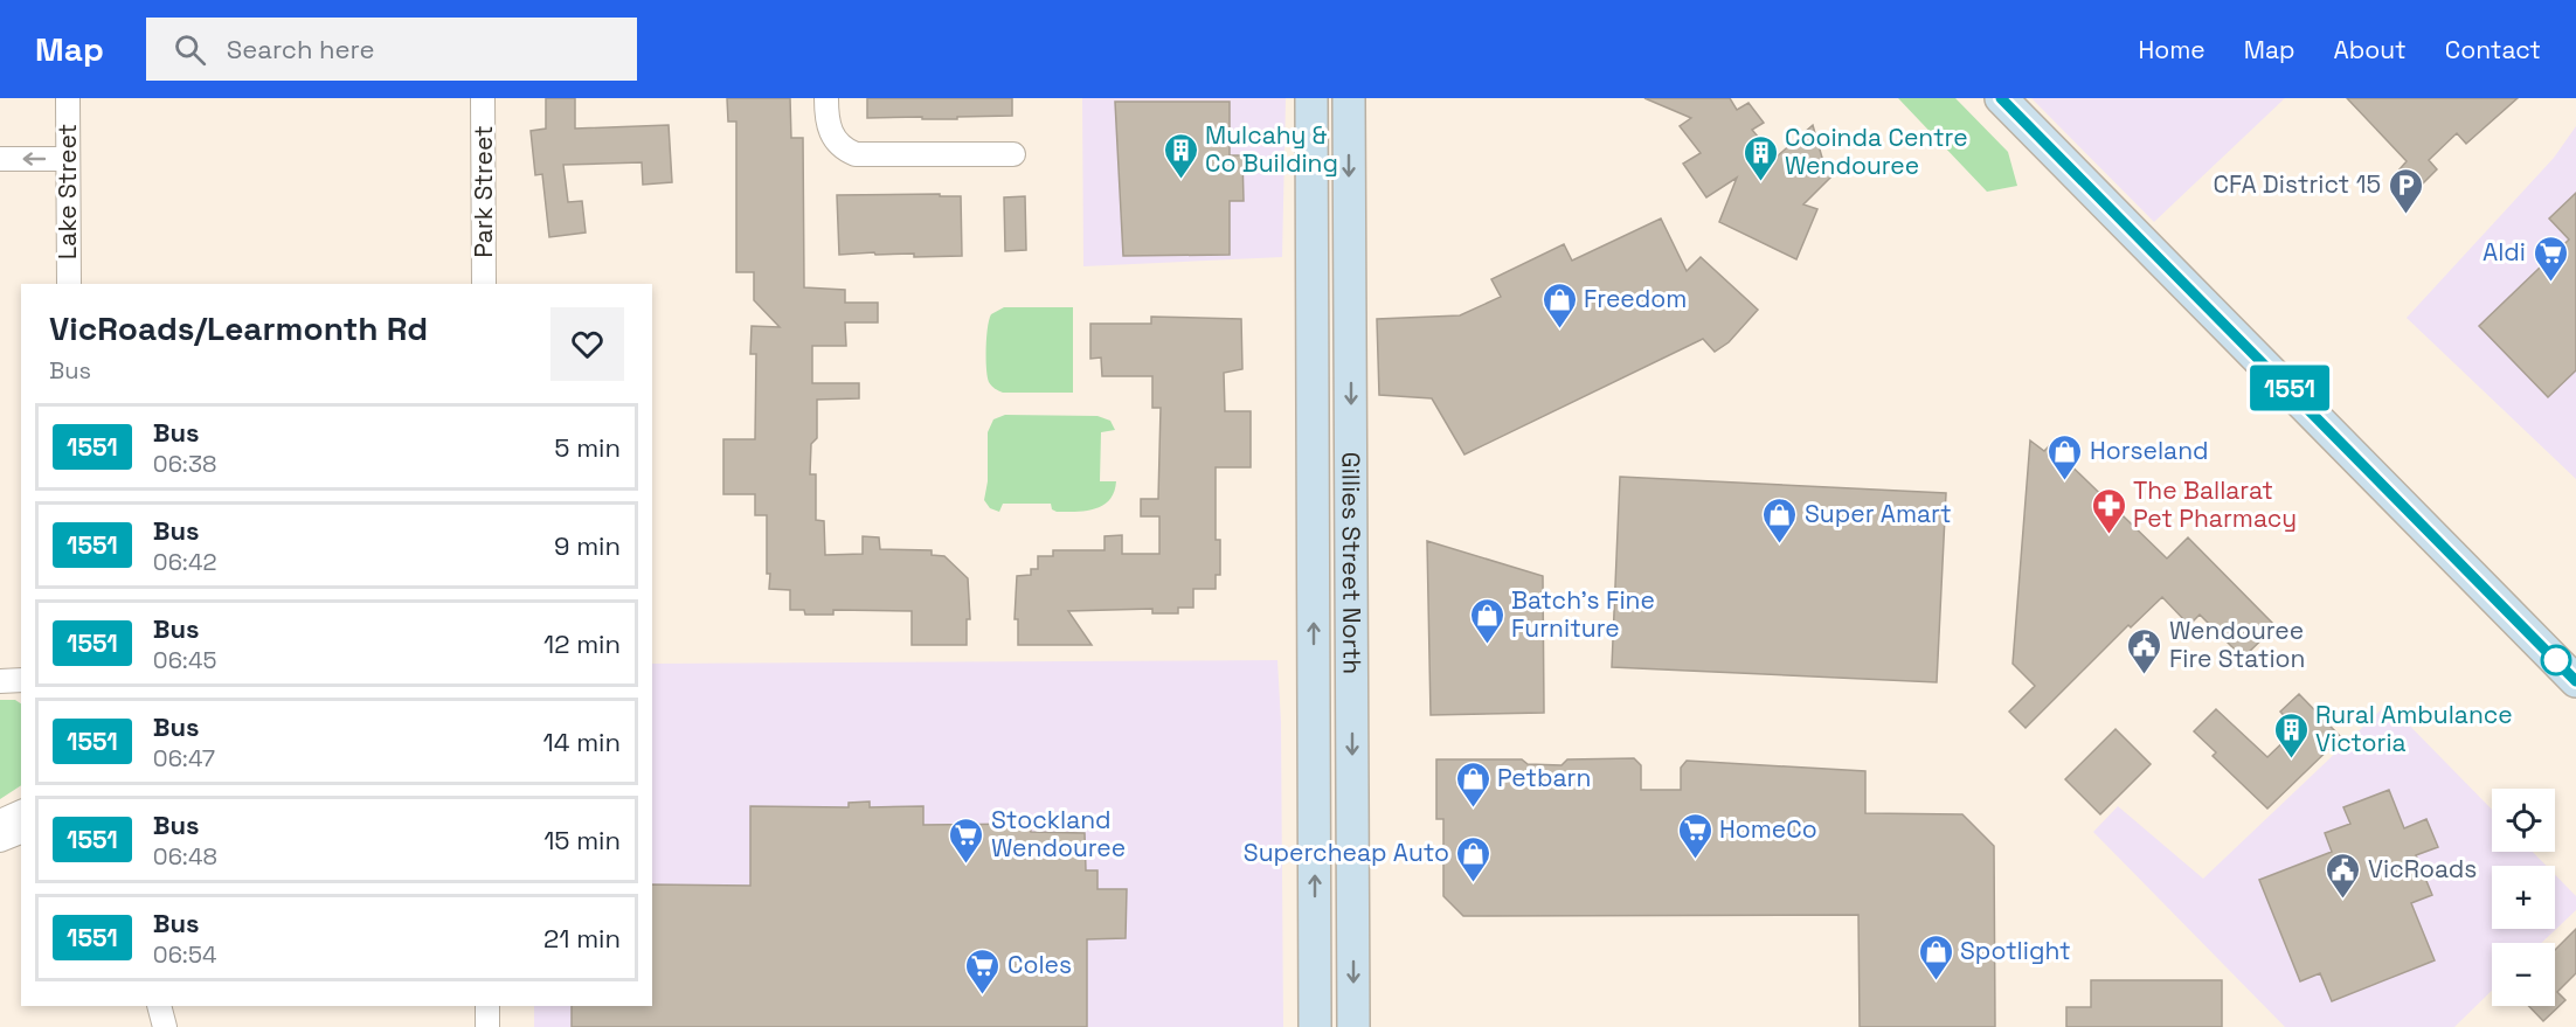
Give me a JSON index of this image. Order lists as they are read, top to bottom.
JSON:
{
  "streets": {
    "main road": ["Gillies Street North"],
    "street": ["Lake Street", "Park Street"]
  },
  "places": {
    "building": ["Mulcahy & Co Building", "Cooinda Centre Wendouree", "Rural Ambulance Victoria"],
    "parking": ["CFA District 15"],
    "supermarket": [
      "Aldi",
      "HomeCo",
      "Stockland Wendouree",
      "Coles"
    ],
    "shop": [
      "Freedom",
      "Horseland",
      "Super Amart",
      "Batch's Fine Furniture",
      "Petbarn",
      "Supercheap Auto",
      "Spotlight"
    ],
    "pharmacy": ["The Ballarat Pet Pharmacy"],
    "public building": ["Wendouree Fire Station", "VicRoads"]
  },
  "lines": ["bus line 1551"],
  "page": {
    "header": "Map",
    "search": "Search here",
    "nav": [
      "Home",
      "Map",
      "About",
      "Contact"
    ],
    "on_map": "1551",
    "heading": ["VicRoads/Learmonth Rd", "Bus"],
    "list": [
      {
        "mark": "1551",
        "name": "Bus",
        "note": "06:38",
        "value": "5 min"
      },
      {
        "mark": "1551",
        "name": "Bus",
        "note": "06:42",
        "value": "9 min"
      },
      {
        "mark": "1551",
        "name": "Bus",
        "note": "06:45",
        "value": "12 min"
      },
      {
        "mark": "1551",
        "name": "Bus",
        "note": "06:47",
        "value": "14 min"
      },
      {
        "mark": "1551",
        "name": "Bus",
        "note": "06:48",
        "value": "15 min"
      },
      {
        "mark": "1551",
        "name": "Bus",
        "note": "06:54",
        "value": "21 min"
      }
    ],
    "map_buttons": ["+", "−"]
  }
}
